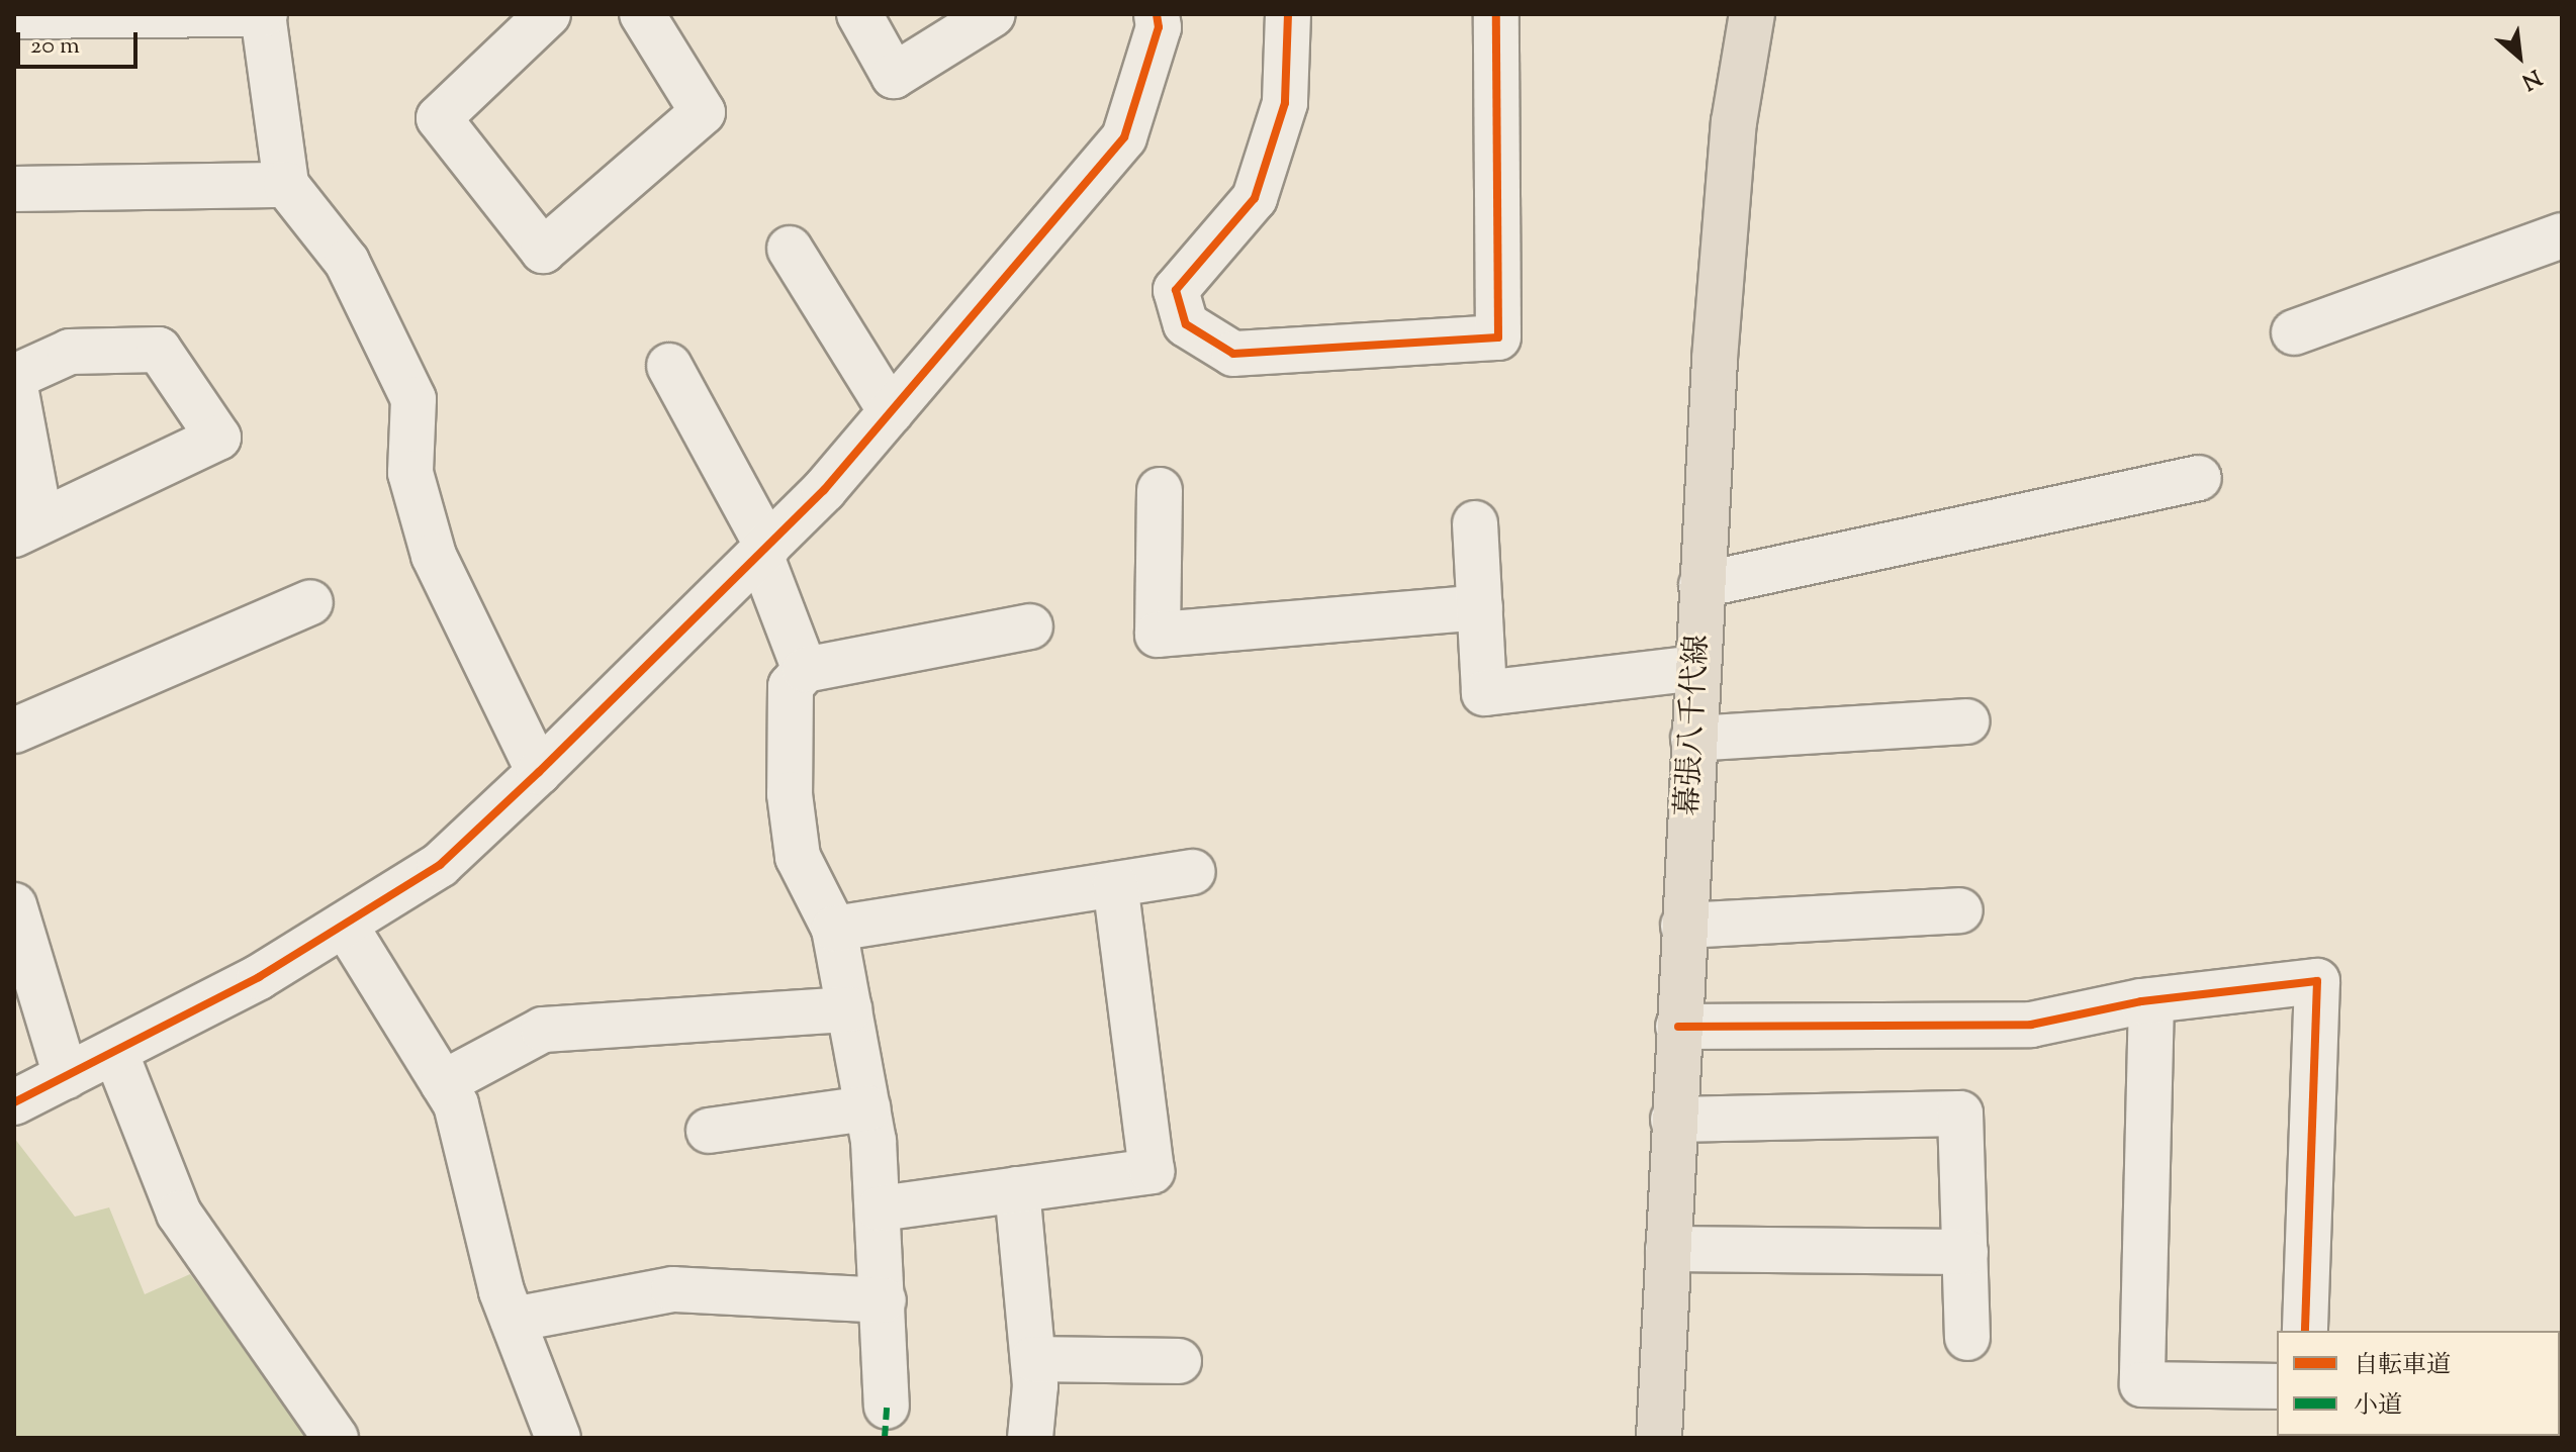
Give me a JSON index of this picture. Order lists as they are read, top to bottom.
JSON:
{
  "streets": {
    "main road": ["幕張八千代線"]
  },
  "legend": ["自転車道", "小道"],
  "scale_bar": "20 m",
  "north": "bottom right"
}
